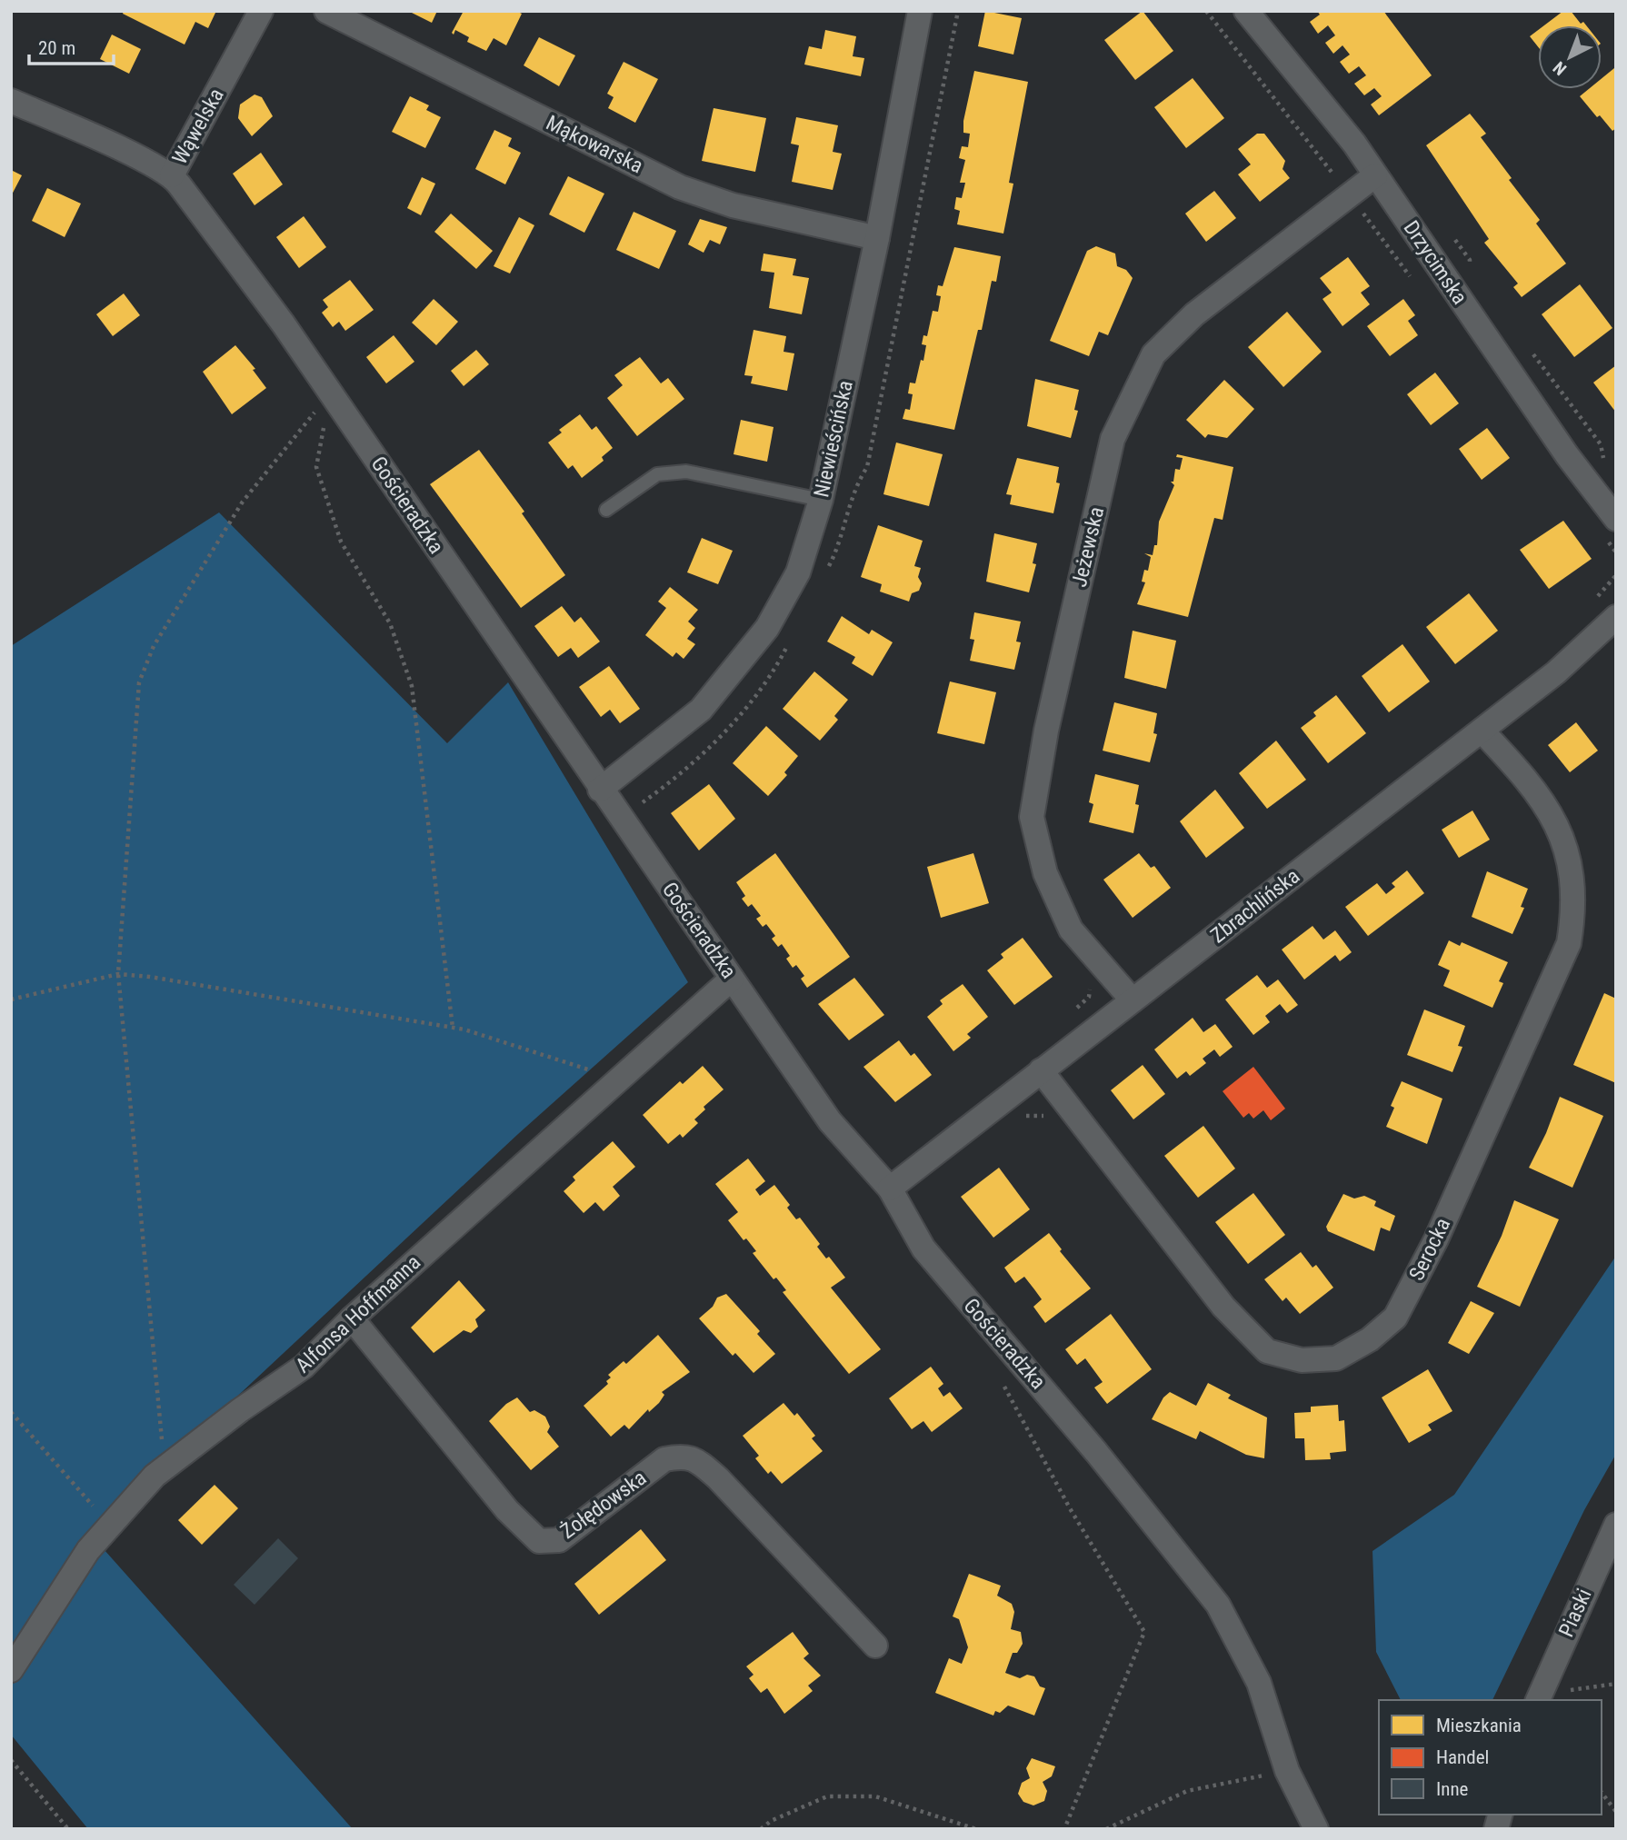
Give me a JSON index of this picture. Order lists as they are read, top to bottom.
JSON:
{
  "streets": {
    "street": [
      "Wąwelska",
      "Mąkowarska",
      "Drzycimska",
      "Niewieścińska",
      "Gościeradzka",
      "Jeżewska",
      "Zbrachlińska",
      "Serocka",
      "Alfonsa Hoffmanna",
      "Żołędowska",
      "Piaski"
    ]
  },
  "crossings": [
    ["Wąwelska", "Gościeradzka"],
    ["Mąkowarska", "Niewieścińska"],
    ["Drzycimska", "Jeżewska"],
    ["Niewieścińska", "Gościeradzka"],
    ["Gościeradzka", "Zbrachlińska"],
    ["Gościeradzka", "Alfonsa Hoffmanna"],
    ["Jeżewska", "Zbrachlińska"],
    ["Zbrachlińska", "Serocka"],
    ["Alfonsa Hoffmanna", "Żołędowska"]
  ],
  "legend": ["Mieszkania", "Handel", "Inne"],
  "scale_bar": "20 m",
  "north": "bottom left"
}
